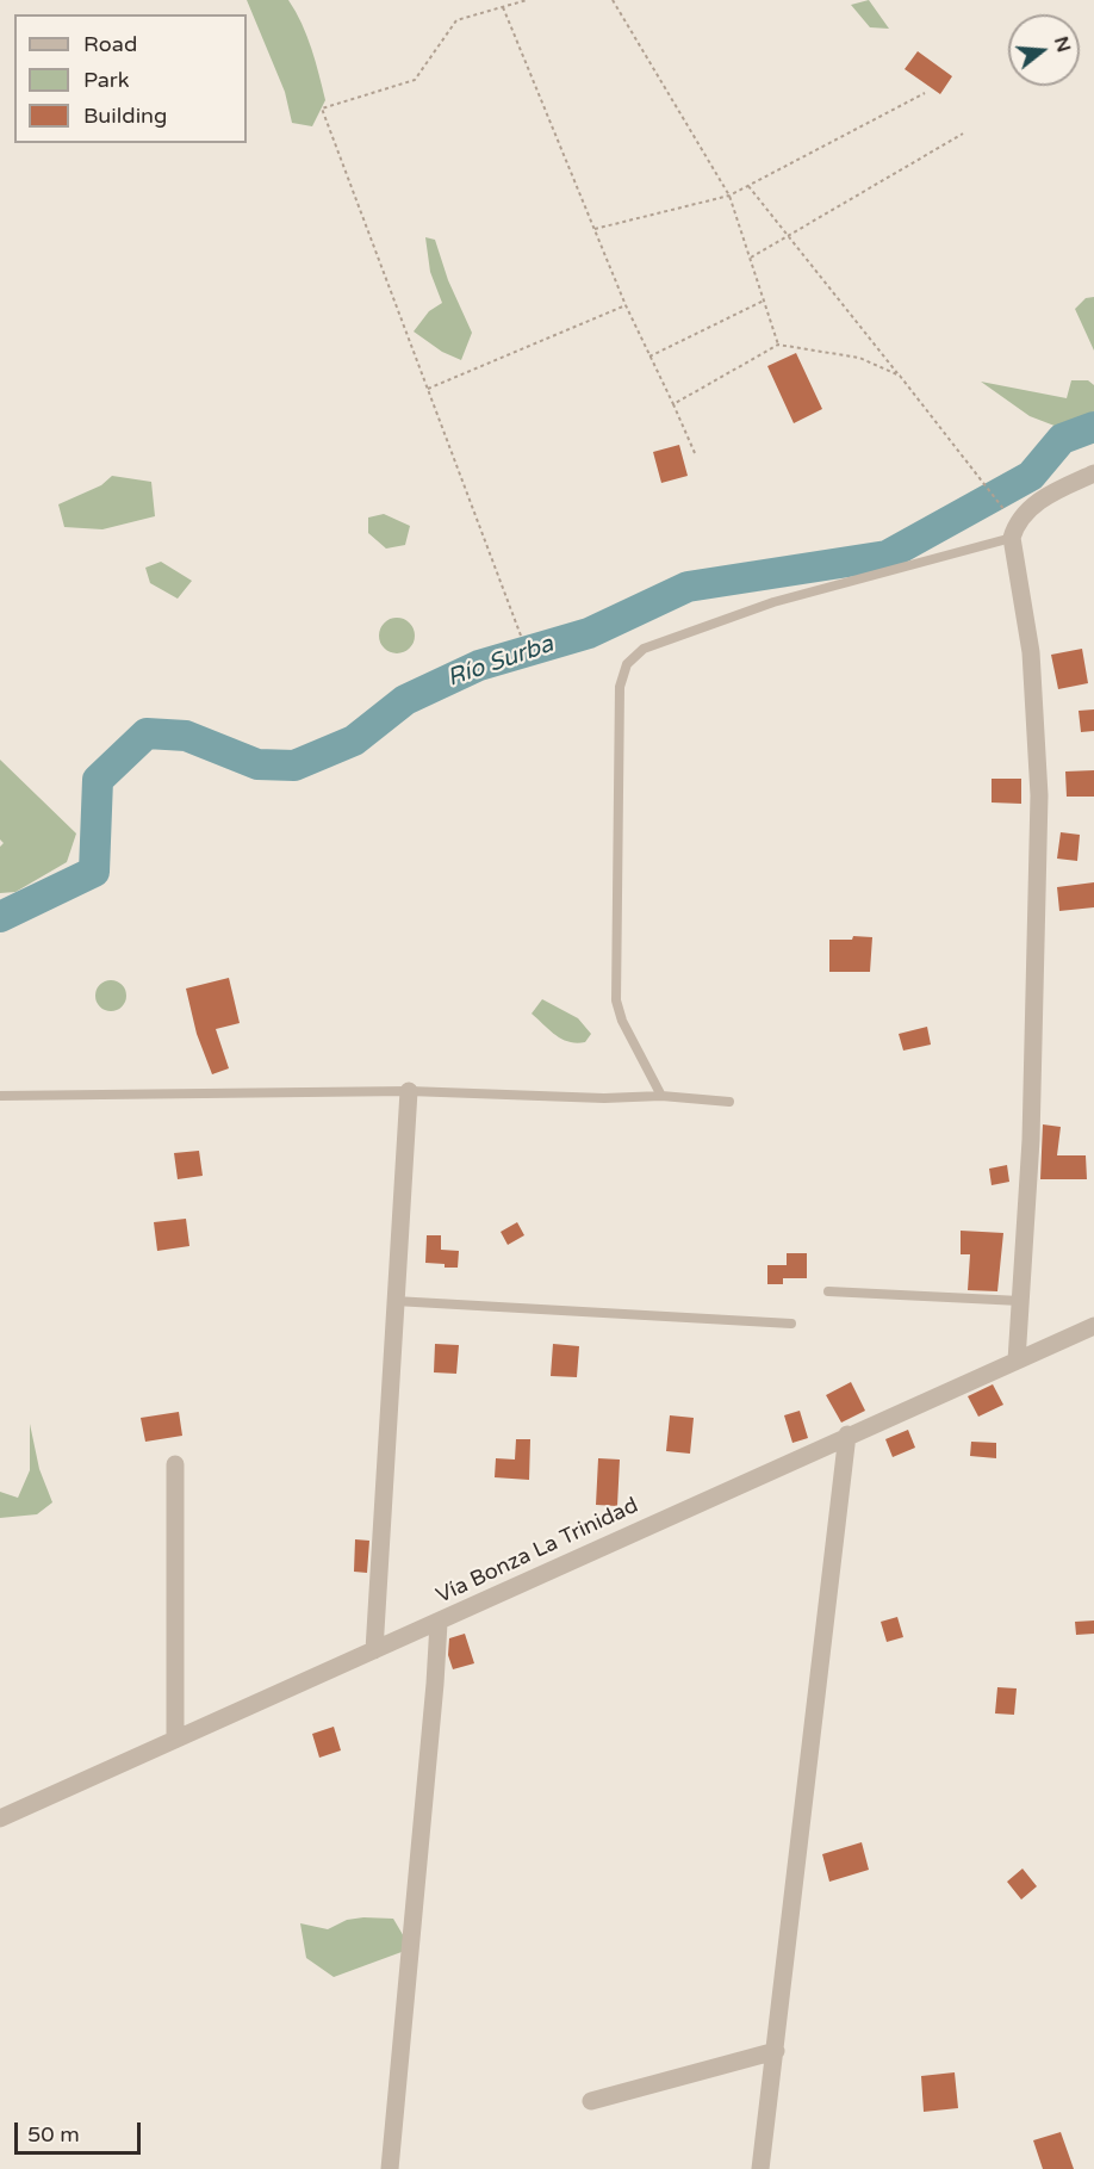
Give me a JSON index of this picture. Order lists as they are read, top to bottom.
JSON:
{
  "streets": {
    "street": ["Vía Bonza La Trinidad"]
  },
  "water": ["Río Surba"],
  "legend": ["Road", "Park", "Building"],
  "scale_bar": "50 m",
  "north": "right"
}
